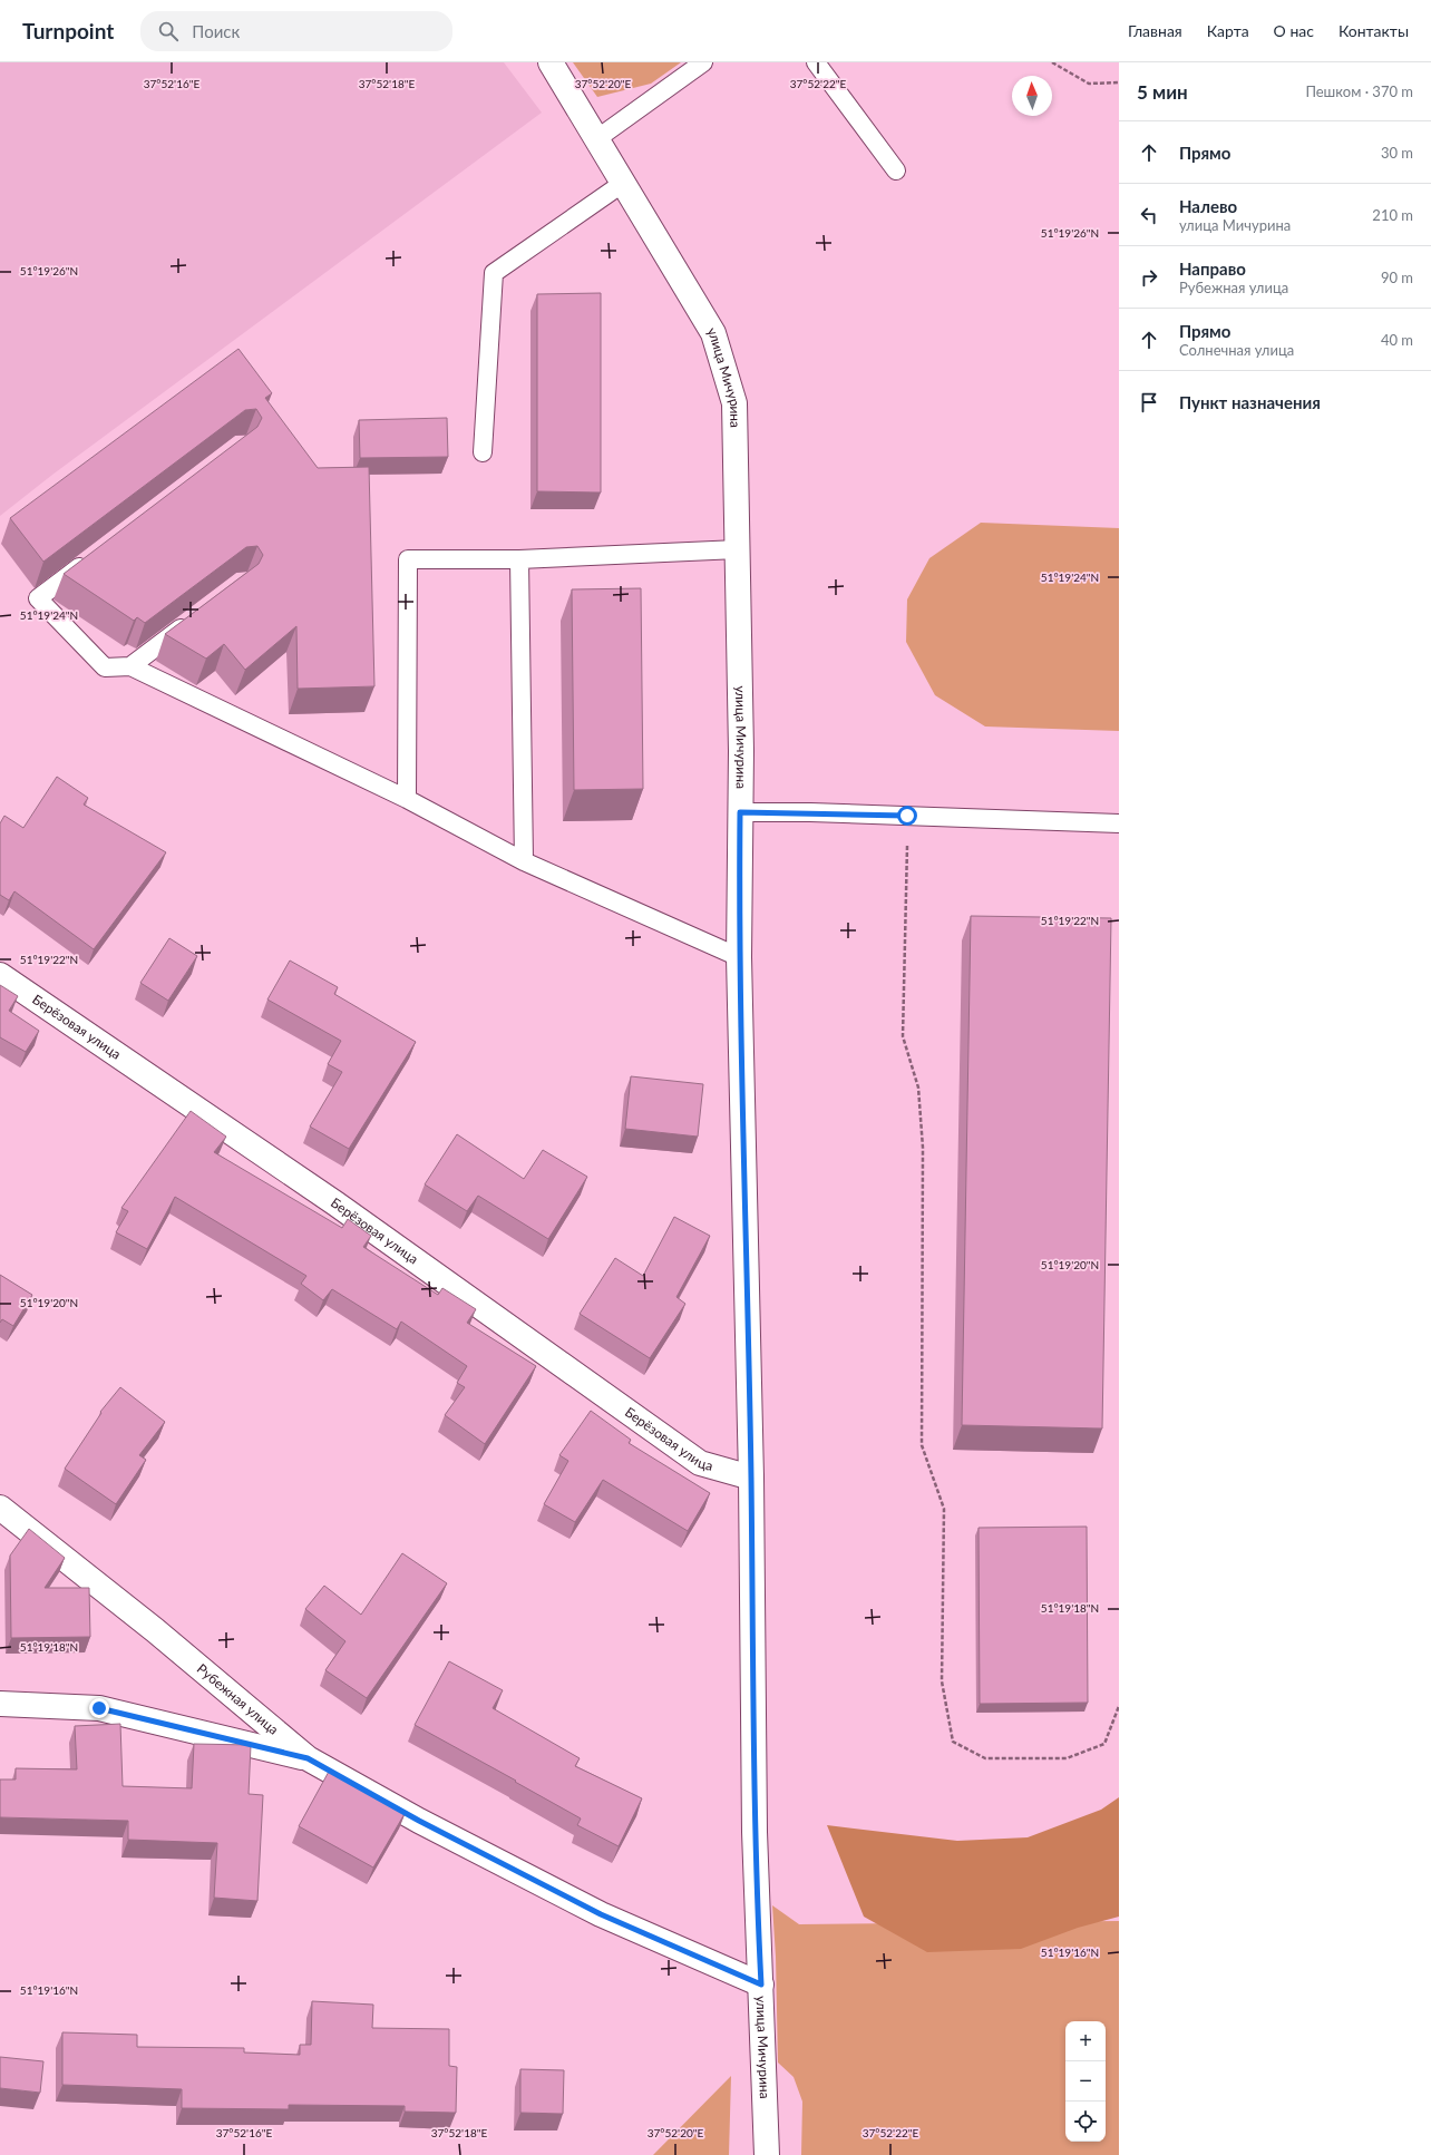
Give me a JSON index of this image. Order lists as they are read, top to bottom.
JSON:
{
  "streets": {
    "street": ["улица Мичурина", "Берёзовая улица", "Рубежная улица"]
  },
  "crossings": [
    ["улица Мичурина", "Берёзовая улица"],
    ["улица Мичурина", "Рубежная улица"]
  ],
  "north": "top",
  "page": {
    "header": "Turnpoint",
    "search": "Поиск",
    "nav": [
      "Главная",
      "Карта",
      "О нас",
      "Контакты"
    ],
    "heading": ["5 мин", "Пешком · 370 m"],
    "list": [
      ["Прямо", "30 m"],
      ["Налево", "улица Мичурина", "210 m"],
      ["Направо", "Рубежная улица", "90 m"],
      ["Прямо", "Солнечная улица", "40 m"],
      "Пункт назначения"
    ],
    "map_buttons": ["+", "−"]
  },
  "coordinates": [
    "37°52'16\"E",
    "37°52'18\"E",
    "37°52'20\"E",
    "37°52'22\"E",
    "51°19'26\"N",
    "51°19'24\"N",
    "51°19'22\"N",
    "51°19'20\"N",
    "51°19'18\"N",
    "51°19'16\"N"
  ]
}
